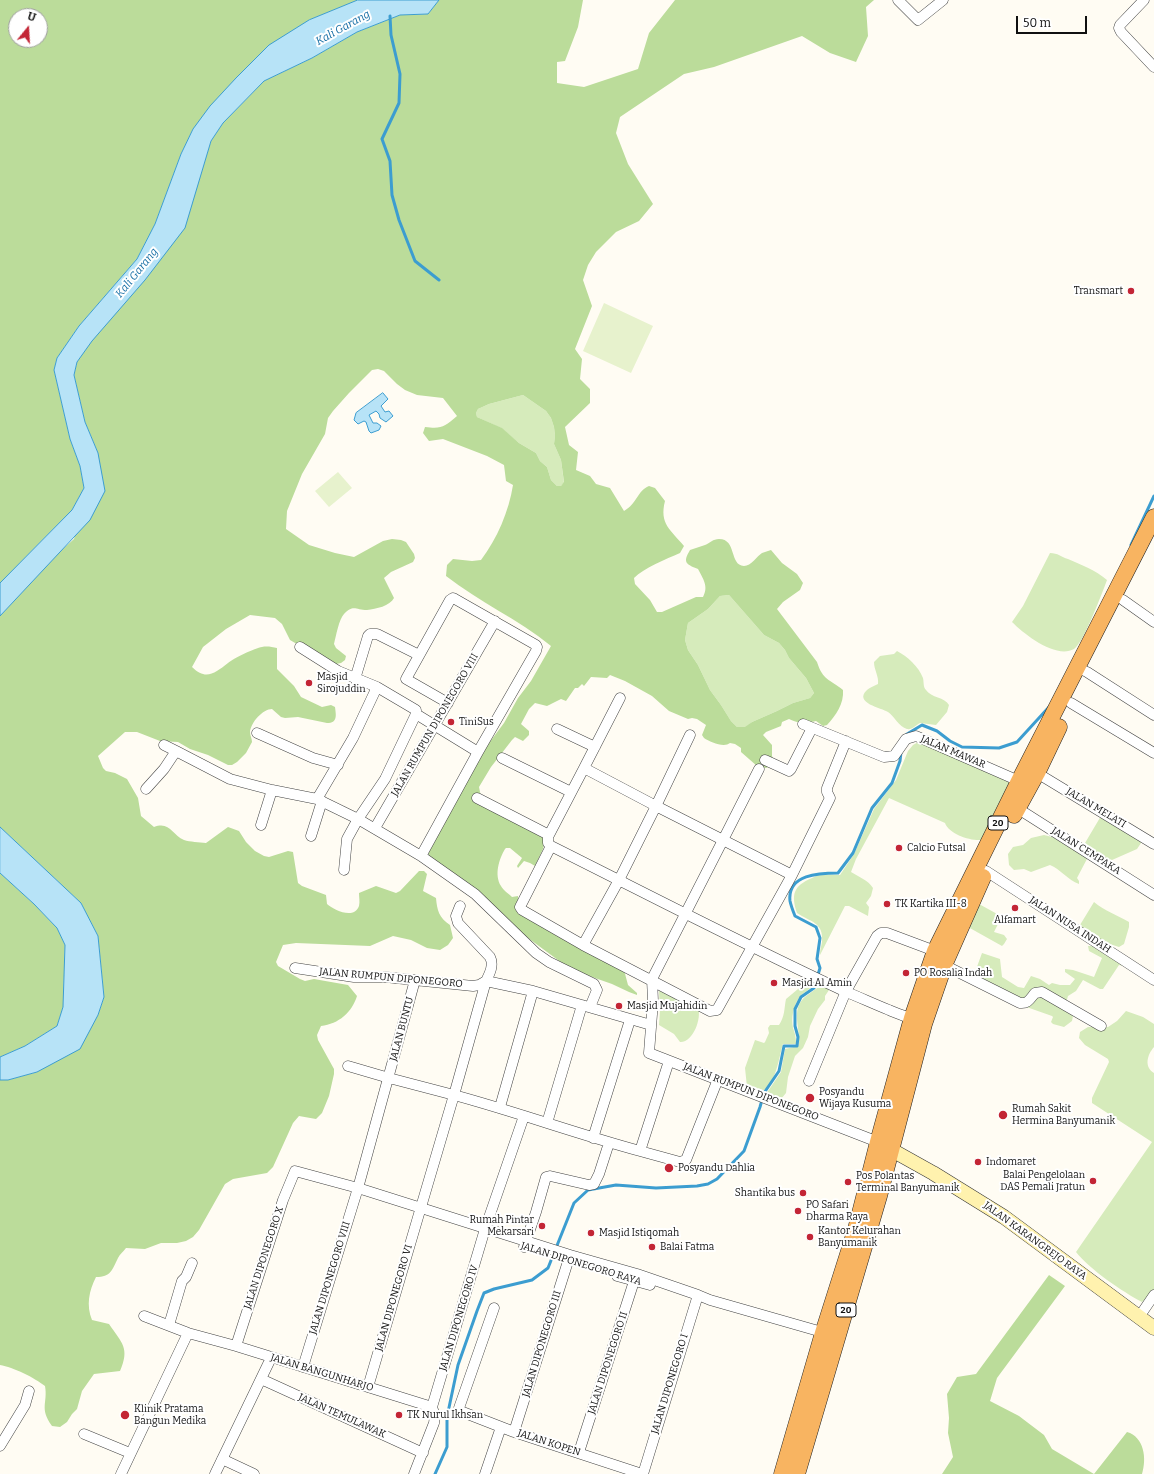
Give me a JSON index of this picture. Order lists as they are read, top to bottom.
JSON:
{
  "streets": {
    "highway": ["20"],
    "main road": ["JALAN KARANGREJO RAYA"],
    "street": [
      "JALAN RUMPUN DIPONEGORO VIII",
      "JALAN MAWAR",
      "JALAN MELATI",
      "JALAN CEMPAKA",
      "JALAN NUSA INDAH",
      "JALAN RUMPUN DIPONEGORO",
      "JALAN BUNTU",
      "JALAN DIPONEGORO X",
      "JALAN DIPONEGORO RAYA",
      "JALAN DIPONEGORO VIII",
      "JALAN DIPONEGORO VI",
      "JALAN DIPONEGORO IV",
      "JALAN DIPONEGORO III",
      "JALAN DIPONEGORO II",
      "JALAN BANGUNHARJO",
      "JALAN DIPONEGORO I",
      "JALAN TEMULAWAK",
      "JALAN KOPEN"
    ]
  },
  "crossings": [
    ["JALAN MAWAR", "20"],
    ["JALAN MELATI", "20"],
    ["20", "JALAN CEMPAKA"],
    ["20", "JALAN NUSA INDAH"],
    ["20", "JALAN RUMPUN DIPONEGORO"],
    ["20", "JALAN KARANGREJO RAYA"],
    ["20", "JALAN DIPONEGORO RAYA"],
    ["JALAN RUMPUN DIPONEGORO", "JALAN BUNTU"],
    ["JALAN RUMPUN DIPONEGORO", "JALAN KARANGREJO RAYA"],
    ["JALAN RUMPUN DIPONEGORO", "JALAN DIPONEGORO VI"],
    ["JALAN BUNTU", "JALAN DIPONEGORO RAYA"],
    ["JALAN BUNTU", "JALAN DIPONEGORO VIII"],
    ["JALAN DIPONEGORO X", "JALAN DIPONEGORO RAYA"],
    ["JALAN DIPONEGORO X", "JALAN BANGUNHARJO"],
    ["JALAN DIPONEGORO RAYA", "JALAN DIPONEGORO VIII"],
    ["JALAN DIPONEGORO RAYA", "JALAN DIPONEGORO VI"],
    ["JALAN DIPONEGORO RAYA", "JALAN DIPONEGORO IV"],
    ["JALAN DIPONEGORO RAYA", "JALAN DIPONEGORO III"],
    ["JALAN DIPONEGORO RAYA", "JALAN DIPONEGORO II"],
    ["JALAN DIPONEGORO RAYA", "JALAN DIPONEGORO I"],
    ["JALAN DIPONEGORO VIII", "JALAN BANGUNHARJO"],
    ["JALAN DIPONEGORO VI", "JALAN BANGUNHARJO"],
    ["JALAN DIPONEGORO IV", "JALAN BANGUNHARJO"],
    ["JALAN DIPONEGORO III", "JALAN KOPEN"],
    ["JALAN DIPONEGORO II", "JALAN KOPEN"],
    ["JALAN DIPONEGORO I", "JALAN KOPEN"]
  ],
  "water": ["Kali Garang"],
  "places": [
    "Transmart",
    "Masjid Sirojuddin",
    "TiniSus",
    "Calcio Futsal",
    "TK Kartika III-8",
    "Alfamart",
    "PO Rosalia Indah",
    "Masjid Al Amin",
    "Masjid Mujahidin",
    "Posyandu Wijaya Kusuma",
    "Rumah Sakit Hermina Banyumanik",
    "Indomaret",
    "Posyandu Dahlia",
    "Balai Pengelolaan DAS Pemali Jratun",
    "Pos Polantas Terminal Banyumanik",
    "Shantika bus",
    "PO Safari Dharma Raya",
    "Rumah Pintar Mekarsari",
    "Masjid Istiqomah",
    "Kantor Kelurahan Banyumanik",
    "Balai Fatma",
    "Klinik Pratama Bangun Medika",
    "TK Nurul Ikhsan"
  ],
  "scale_bar": "50 m",
  "north": "top"
}
